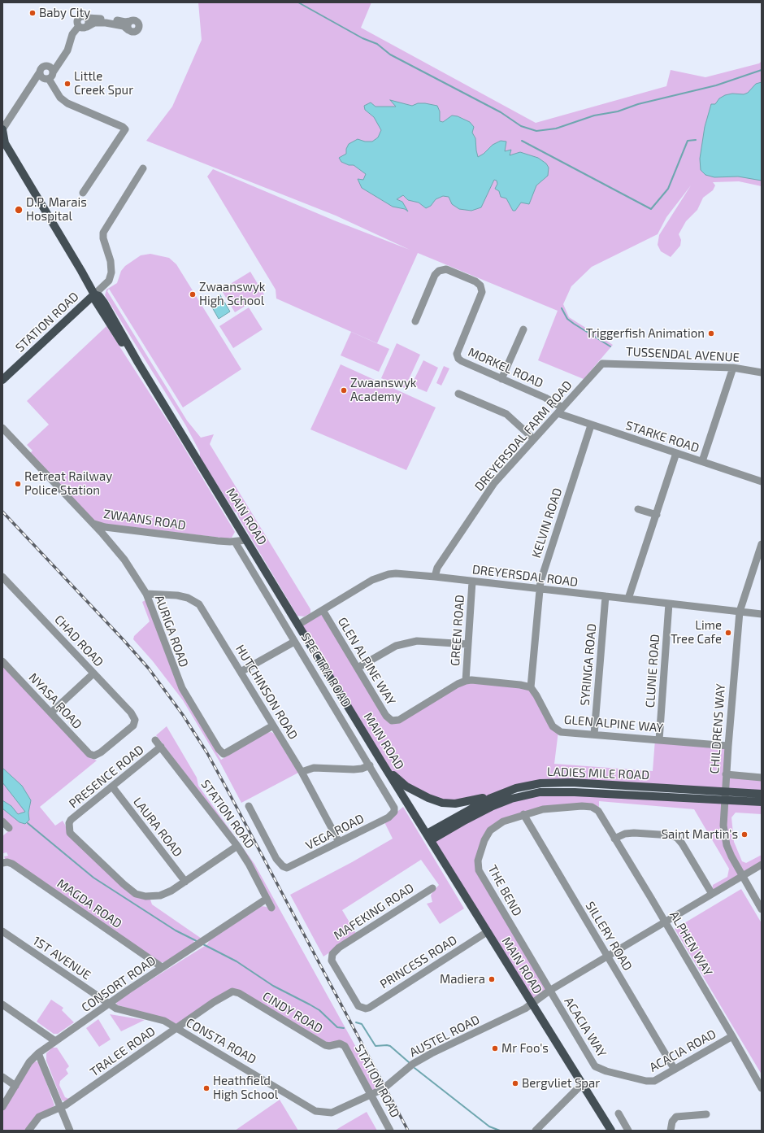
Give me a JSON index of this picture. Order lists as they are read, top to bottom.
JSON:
{
  "streets": {
    "main road": ["STATION ROAD", "MAIN ROAD", "LADIES MILE ROAD"],
    "street": [
      "TUSSENDAL AVENUE",
      "MORKEL ROAD",
      "DREYERSDAL FARM ROAD",
      "STARKE ROAD",
      "ZWAANS ROAD",
      "KELVIN ROAD",
      "DREYERSDAL ROAD",
      "GREEN ROAD",
      "AURIGA ROAD",
      "CHAD ROAD",
      "GLEN ALPINE WAY",
      "SYRINGA ROAD",
      "SPECTRA ROAD",
      "CLUNIE ROAD",
      "HUTCHINSON ROAD",
      "NYASA ROAD",
      "CHILDRENS WAY",
      "PRESENCE ROAD",
      "LAURA ROAD",
      "VEGA ROAD",
      "THE BEND",
      "MAGDA ROAD",
      "MAFEKING ROAD",
      "SILLERY ROAD",
      "ALPHEN WAY",
      "1ST AVENUE",
      "PRINCESS ROAD",
      "CONSORT ROAD",
      "CINDY ROAD",
      "ACACIA WAY",
      "AUSTEL ROAD",
      "CONSTA ROAD",
      "ACACIA ROAD",
      "TRALEE ROAD"
    ]
  },
  "crossings": [
    ["STATION ROAD", "MAIN ROAD"],
    ["STATION ROAD", "PRESENCE ROAD"],
    ["STATION ROAD", "CONSORT ROAD"],
    ["STATION ROAD", "CINDY ROAD"],
    ["STATION ROAD", "AUSTEL ROAD"],
    ["STATION ROAD", "CONSTA ROAD"],
    ["TUSSENDAL AVENUE", "DREYERSDAL FARM ROAD"],
    ["MORKEL ROAD", "DREYERSDAL FARM ROAD"],
    ["DREYERSDAL FARM ROAD", "STARKE ROAD"],
    ["DREYERSDAL FARM ROAD", "DREYERSDAL ROAD"],
    ["STARKE ROAD", "KELVIN ROAD"],
    ["MAIN ROAD", "ZWAANS ROAD"],
    ["MAIN ROAD", "DREYERSDAL ROAD"],
    ["MAIN ROAD", "LADIES MILE ROAD"],
    ["MAIN ROAD", "PRINCESS ROAD"],
    ["MAIN ROAD", "AUSTEL ROAD"],
    ["ZWAANS ROAD", "AURIGA ROAD"],
    ["ZWAANS ROAD", "SPECTRA ROAD"],
    ["KELVIN ROAD", "DREYERSDAL ROAD"],
    ["KELVIN ROAD", "GLEN ALPINE WAY"],
    ["DREYERSDAL ROAD", "GREEN ROAD"],
    ["DREYERSDAL ROAD", "GLEN ALPINE WAY"],
    ["DREYERSDAL ROAD", "SYRINGA ROAD"],
    ["DREYERSDAL ROAD", "CLUNIE ROAD"],
    ["DREYERSDAL ROAD", "CHILDRENS WAY"],
    ["GREEN ROAD", "GLEN ALPINE WAY"],
    ["AURIGA ROAD", "HUTCHINSON ROAD"],
    ["CHAD ROAD", "NYASA ROAD"],
    ["GLEN ALPINE WAY", "SYRINGA ROAD"],
    ["GLEN ALPINE WAY", "CLUNIE ROAD"],
    ["GLEN ALPINE WAY", "CHILDRENS WAY"],
    ["SPECTRA ROAD", "VEGA ROAD"],
    ["HUTCHINSON ROAD", "VEGA ROAD"],
    ["CHILDRENS WAY", "LADIES MILE ROAD"],
    ["CHILDRENS WAY", "AUSTEL ROAD"],
    ["PRESENCE ROAD", "LAURA ROAD"],
    ["THE BEND", "SILLERY ROAD"],
    ["THE BEND", "ALPHEN WAY"],
    ["THE BEND", "ACACIA WAY"],
    ["THE BEND", "AUSTEL ROAD"],
    ["MAGDA ROAD", "CONSORT ROAD"],
    ["MAFEKING ROAD", "PRINCESS ROAD"],
    ["SILLERY ROAD", "AUSTEL ROAD"],
    ["SILLERY ROAD", "ACACIA ROAD"],
    ["ALPHEN WAY", "AUSTEL ROAD"],
    ["ALPHEN WAY", "ACACIA ROAD"],
    ["1ST AVENUE", "CONSORT ROAD"],
    ["1ST AVENUE", "CONSTA ROAD"],
    ["CONSORT ROAD", "CONSTA ROAD"],
    ["CINDY ROAD", "TRALEE ROAD"],
    ["ACACIA WAY", "AUSTEL ROAD"],
    ["ACACIA WAY", "ACACIA ROAD"],
    ["AUSTEL ROAD", "CONSTA ROAD"],
    ["CONSTA ROAD", "TRALEE ROAD"]
  ],
  "places": [
    "Baby City",
    "Little Creek Spur",
    "D.P. Marais Hospital",
    "Zwaanswyk High School",
    "Triggerfish Animation",
    "Zwaanswyk Academy",
    "Retreat Railway Police Station",
    "Lime Tree Cafe",
    "Saint Martin's",
    "Madiera",
    "Mr Foo's",
    "Bergvliet Spar",
    "Heathfield High School"
  ]
}
